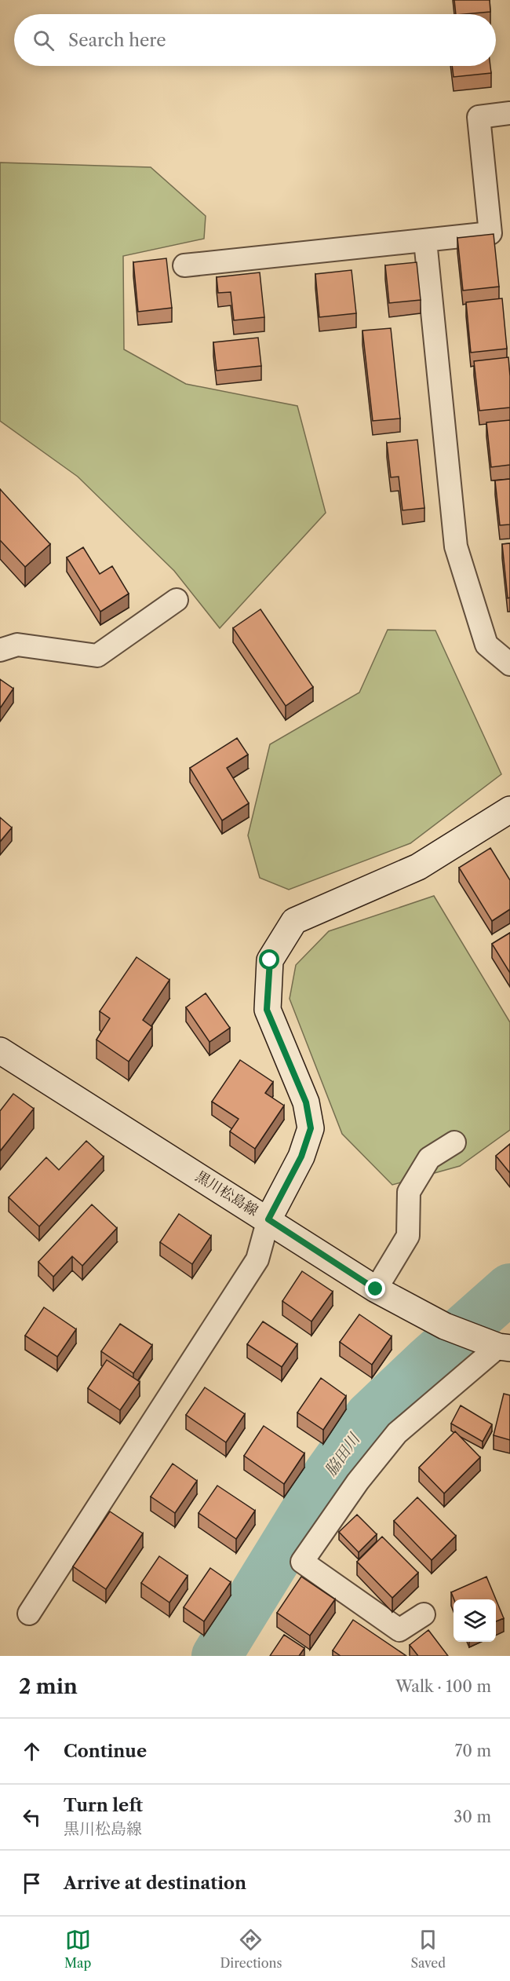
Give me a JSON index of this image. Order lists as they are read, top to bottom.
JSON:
{
  "streets": {
    "main road": ["黒川松島線"]
  },
  "water": ["脇田川"],
  "page": {
    "search": "Search here",
    "heading": ["2 min", "Walk · 100 m"],
    "list": [
      ["Continue", "70 m"],
      ["Turn left", "黒川松島線", "30 m"],
      "Arrive at destination"
    ],
    "nav": ["Map", "Directions", "Saved"]
  }
}
